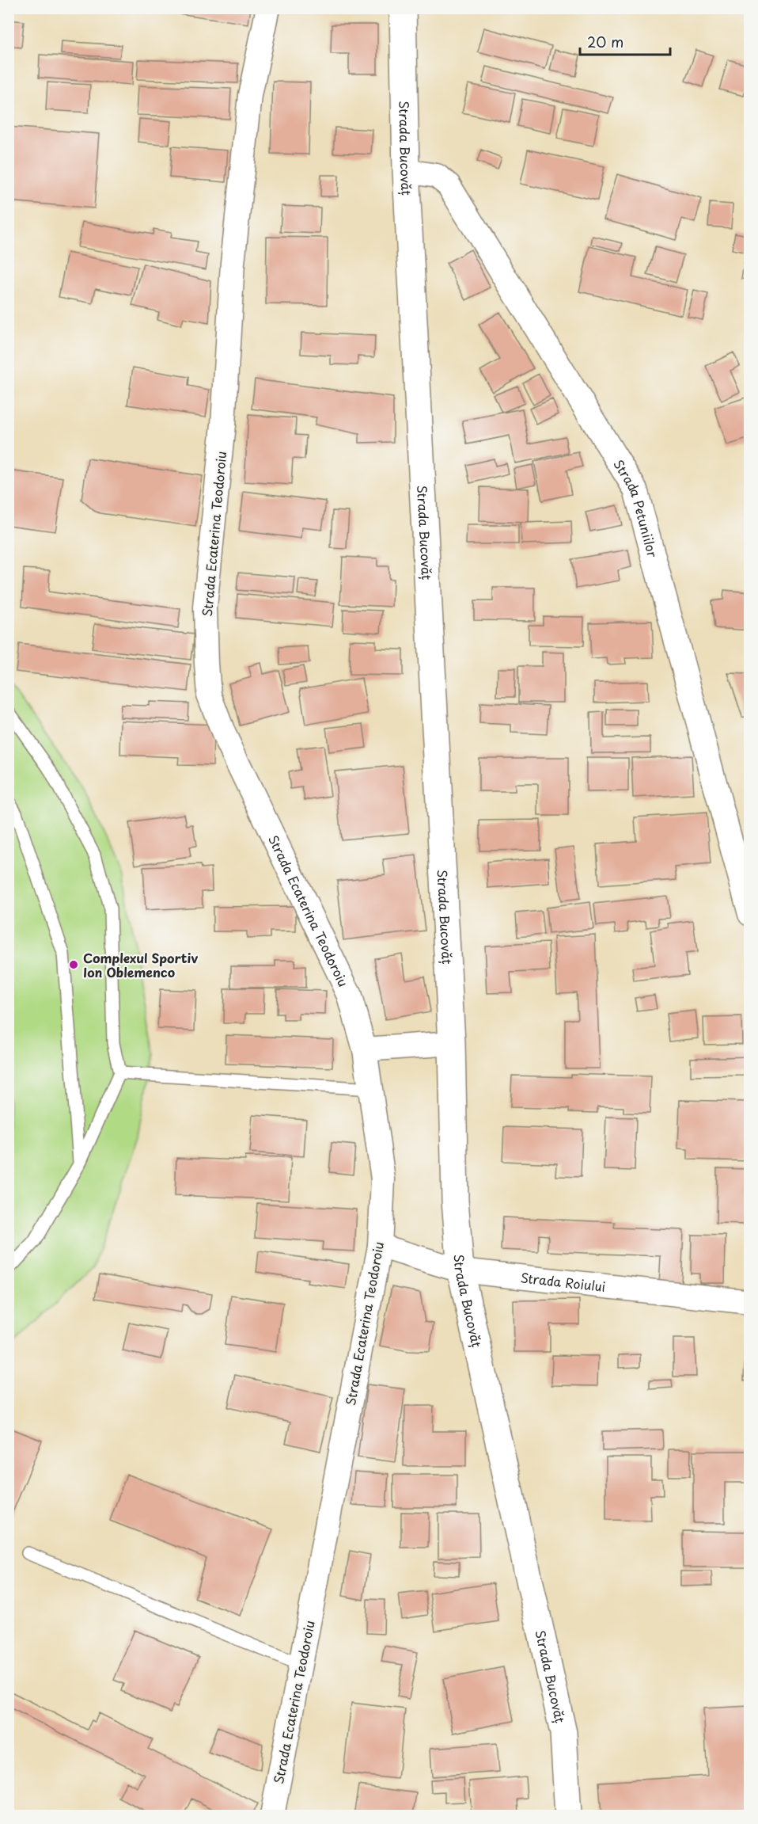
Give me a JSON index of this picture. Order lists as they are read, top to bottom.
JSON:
{
  "streets": {
    "street": [
      "Strada Bucovăț",
      "Strada Petuniilor",
      "Strada Ecaterina Teodoroiu",
      "Strada Roiului"
    ]
  },
  "crossings": [
    ["Strada Bucovăț", "Strada Petuniilor"],
    ["Strada Bucovăț", "Strada Roiului"],
    ["Strada Ecaterina Teodoroiu", "Strada Roiului"]
  ],
  "places": ["Complexul Sportiv Ion Oblemenco"],
  "scale_bar": "20 m"
}
